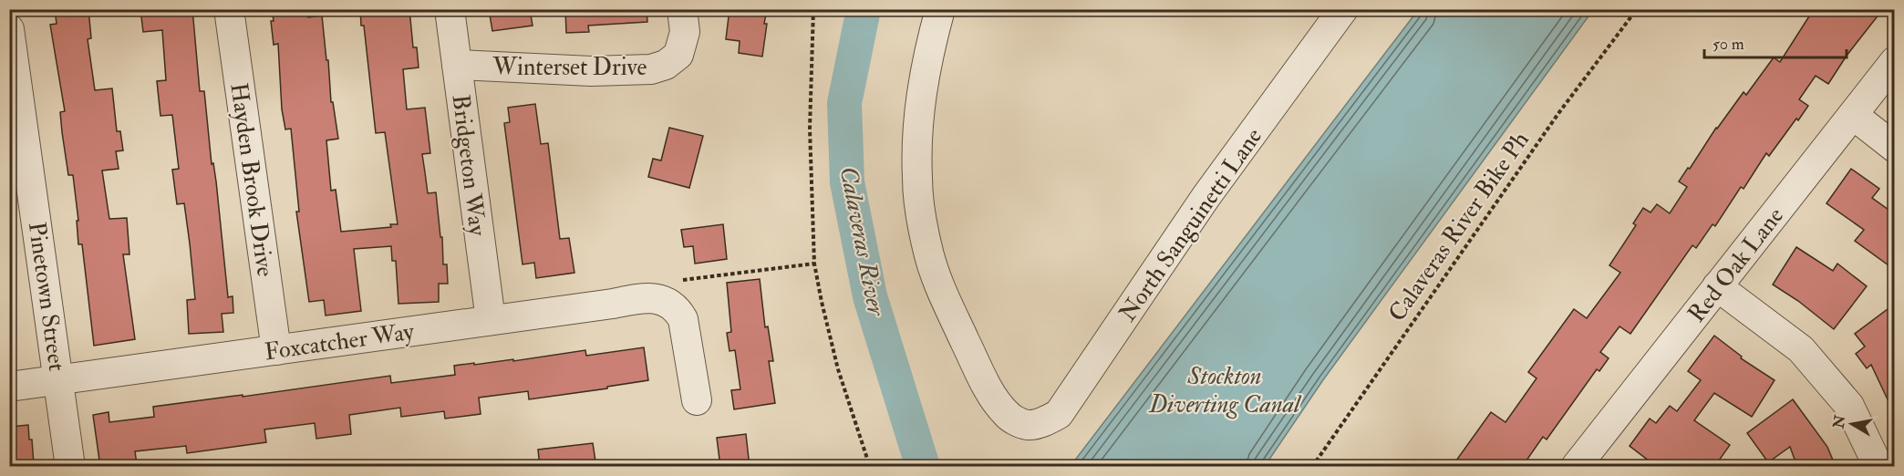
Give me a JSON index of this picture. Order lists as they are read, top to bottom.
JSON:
{
  "streets": {
    "street": [
      "Winterset Drive",
      "Bridgeton Way",
      "Hayden Brook Drive",
      "North Sanguinetti Lane",
      "Red Oak Lane",
      "Pinetown Street",
      "Foxcatcher Way"
    ],
    "path": ["Calaveras River Bike Ph"]
  },
  "crossings": [
    ["Winterset Drive", "Bridgeton Way"],
    ["Bridgeton Way", "Foxcatcher Way"],
    ["Hayden Brook Drive", "Foxcatcher Way"],
    ["Pinetown Street", "Foxcatcher Way"]
  ],
  "water": ["Calaveras River", "Stockton Diverting Canal"],
  "scale_bar": "50 m",
  "north": "left"
}
